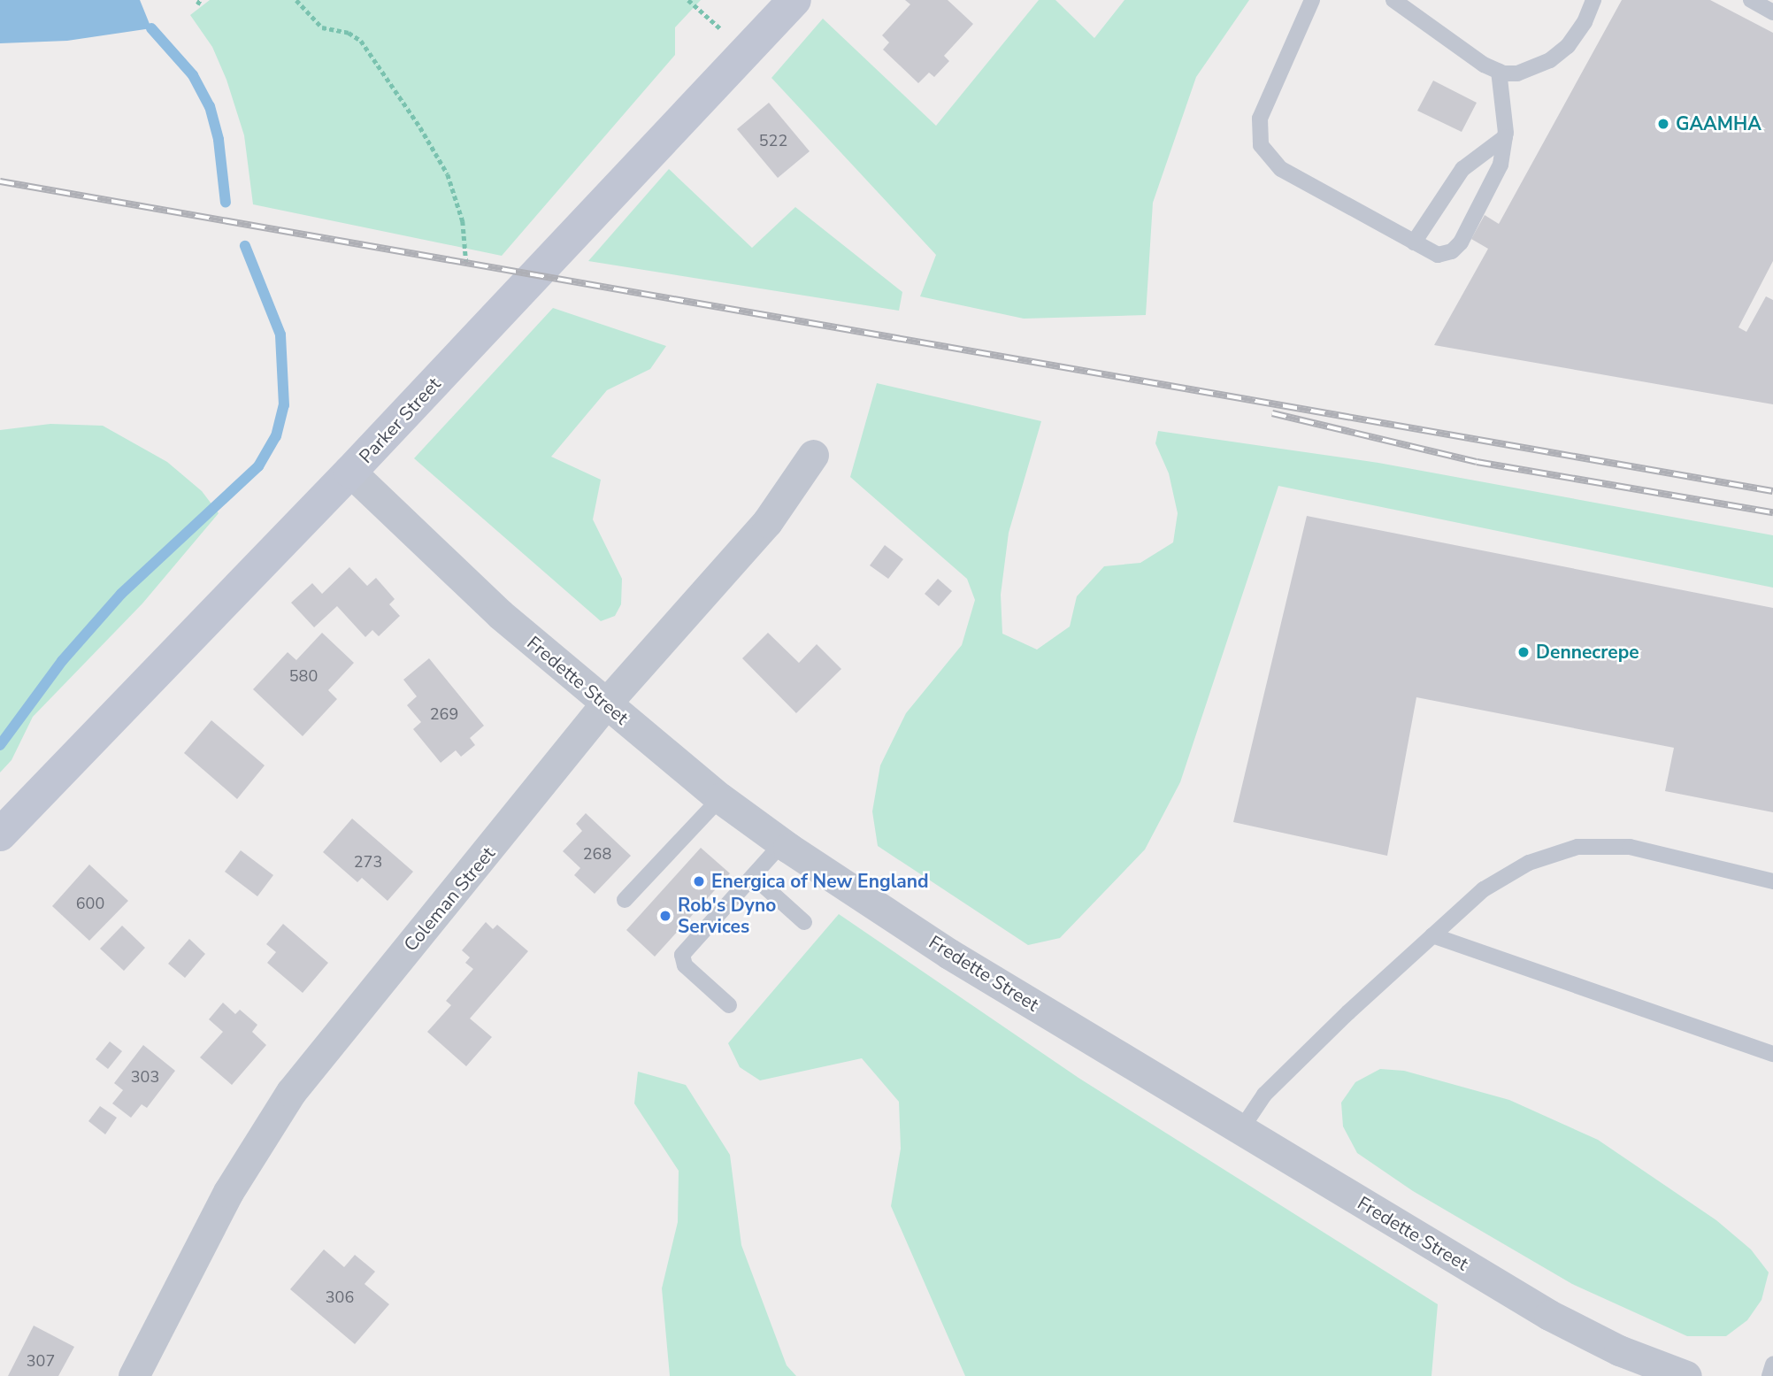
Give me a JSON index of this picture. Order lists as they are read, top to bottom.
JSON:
{
  "streets": {
    "main road": ["Parker Street"],
    "street": ["Fredette Street", "Coleman Street"]
  },
  "crossings": [
    ["Parker Street", "Fredette Street"],
    ["Fredette Street", "Coleman Street"]
  ],
  "places": [
    "GAAMHA",
    "Dennecrepe",
    "Energica of New England",
    "Rob's Dyno Services"
  ],
  "house_numbers": [
    "522",
    "580",
    "269",
    "268",
    "273",
    "600",
    "303",
    "306",
    "307"
  ]
}
